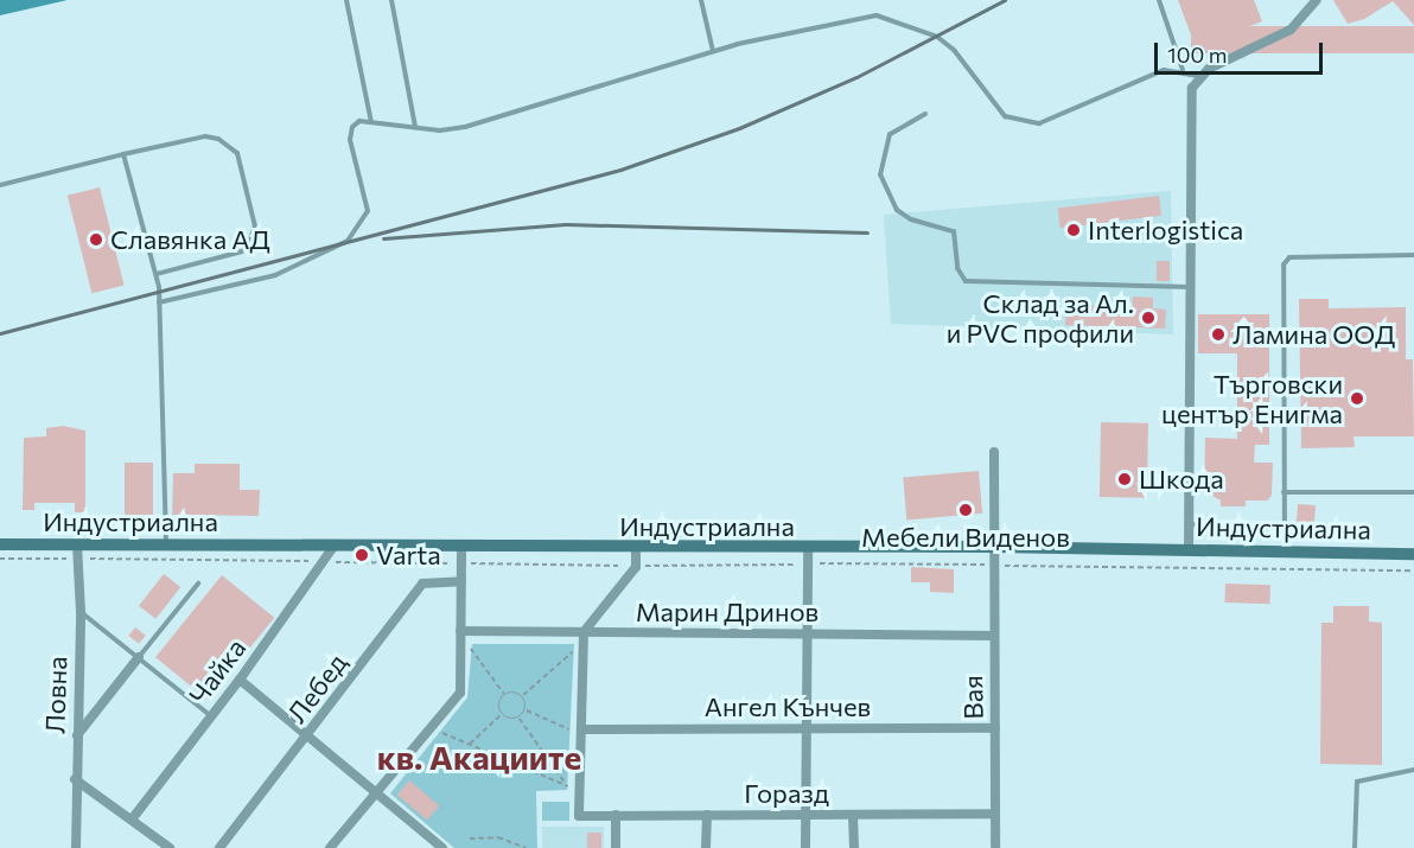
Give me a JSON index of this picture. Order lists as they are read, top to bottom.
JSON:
{
  "streets": {
    "main road": ["Индустриална"],
    "street": [
      "Марин Дринов",
      "Чайка",
      "Лебед",
      "Ловна",
      "Вая",
      "Ангел Кънчев",
      "Горазд"
    ]
  },
  "crossings": [
    ["Индустриална", "Чайка"],
    ["Индустриална", "Ловна"],
    ["Индустриална", "Вая"],
    ["Марин Дринов", "Вая"],
    ["Вая", "Ангел Кънчев"],
    ["Вая", "Горазд"]
  ],
  "districts": ["кв. Акациите"],
  "places": [
    "Interlogistica",
    "Славянка АД",
    "Склад за Ал. и PVC профили",
    "Ламина ООД",
    "Търговски център Енигма",
    "Шкода",
    "Мебели Виденов",
    "Varta"
  ],
  "scale_bar": "100 m"
}
